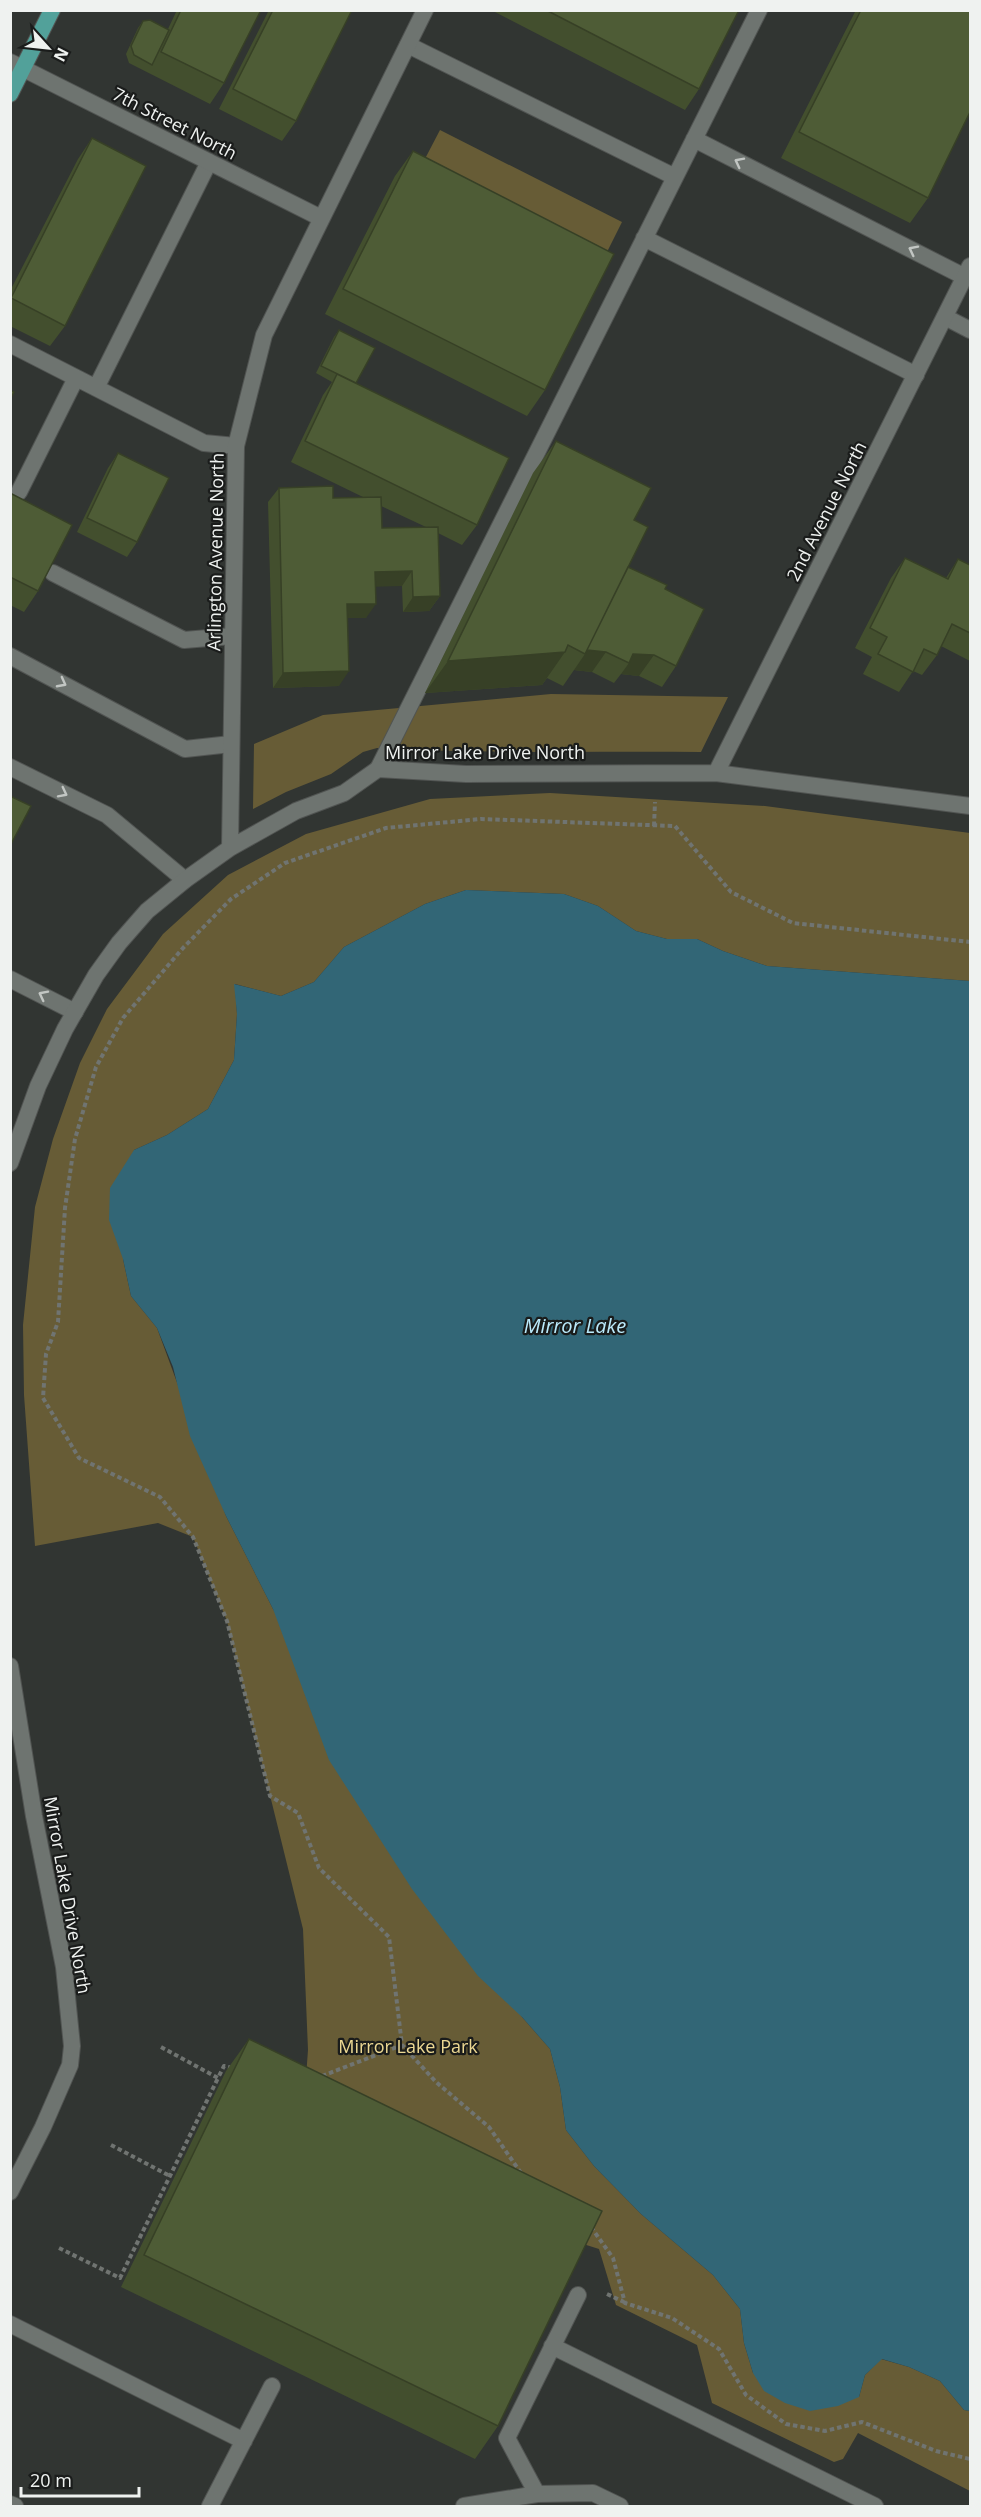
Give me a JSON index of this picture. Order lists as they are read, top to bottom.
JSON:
{
  "streets": {
    "street": [
      "7th Street North",
      "2nd Avenue North",
      "Arlington Avenue North",
      "Mirror Lake Drive North"
    ]
  },
  "crossings": [
    ["7th Street North", "Arlington Avenue North"],
    ["2nd Avenue North", "Mirror Lake Drive North"],
    ["Arlington Avenue North", "Mirror Lake Drive North"]
  ],
  "water": ["Mirror Lake"],
  "parks": ["Mirror Lake Park"],
  "scale_bar": "20 m",
  "north": "bottom right"
}
